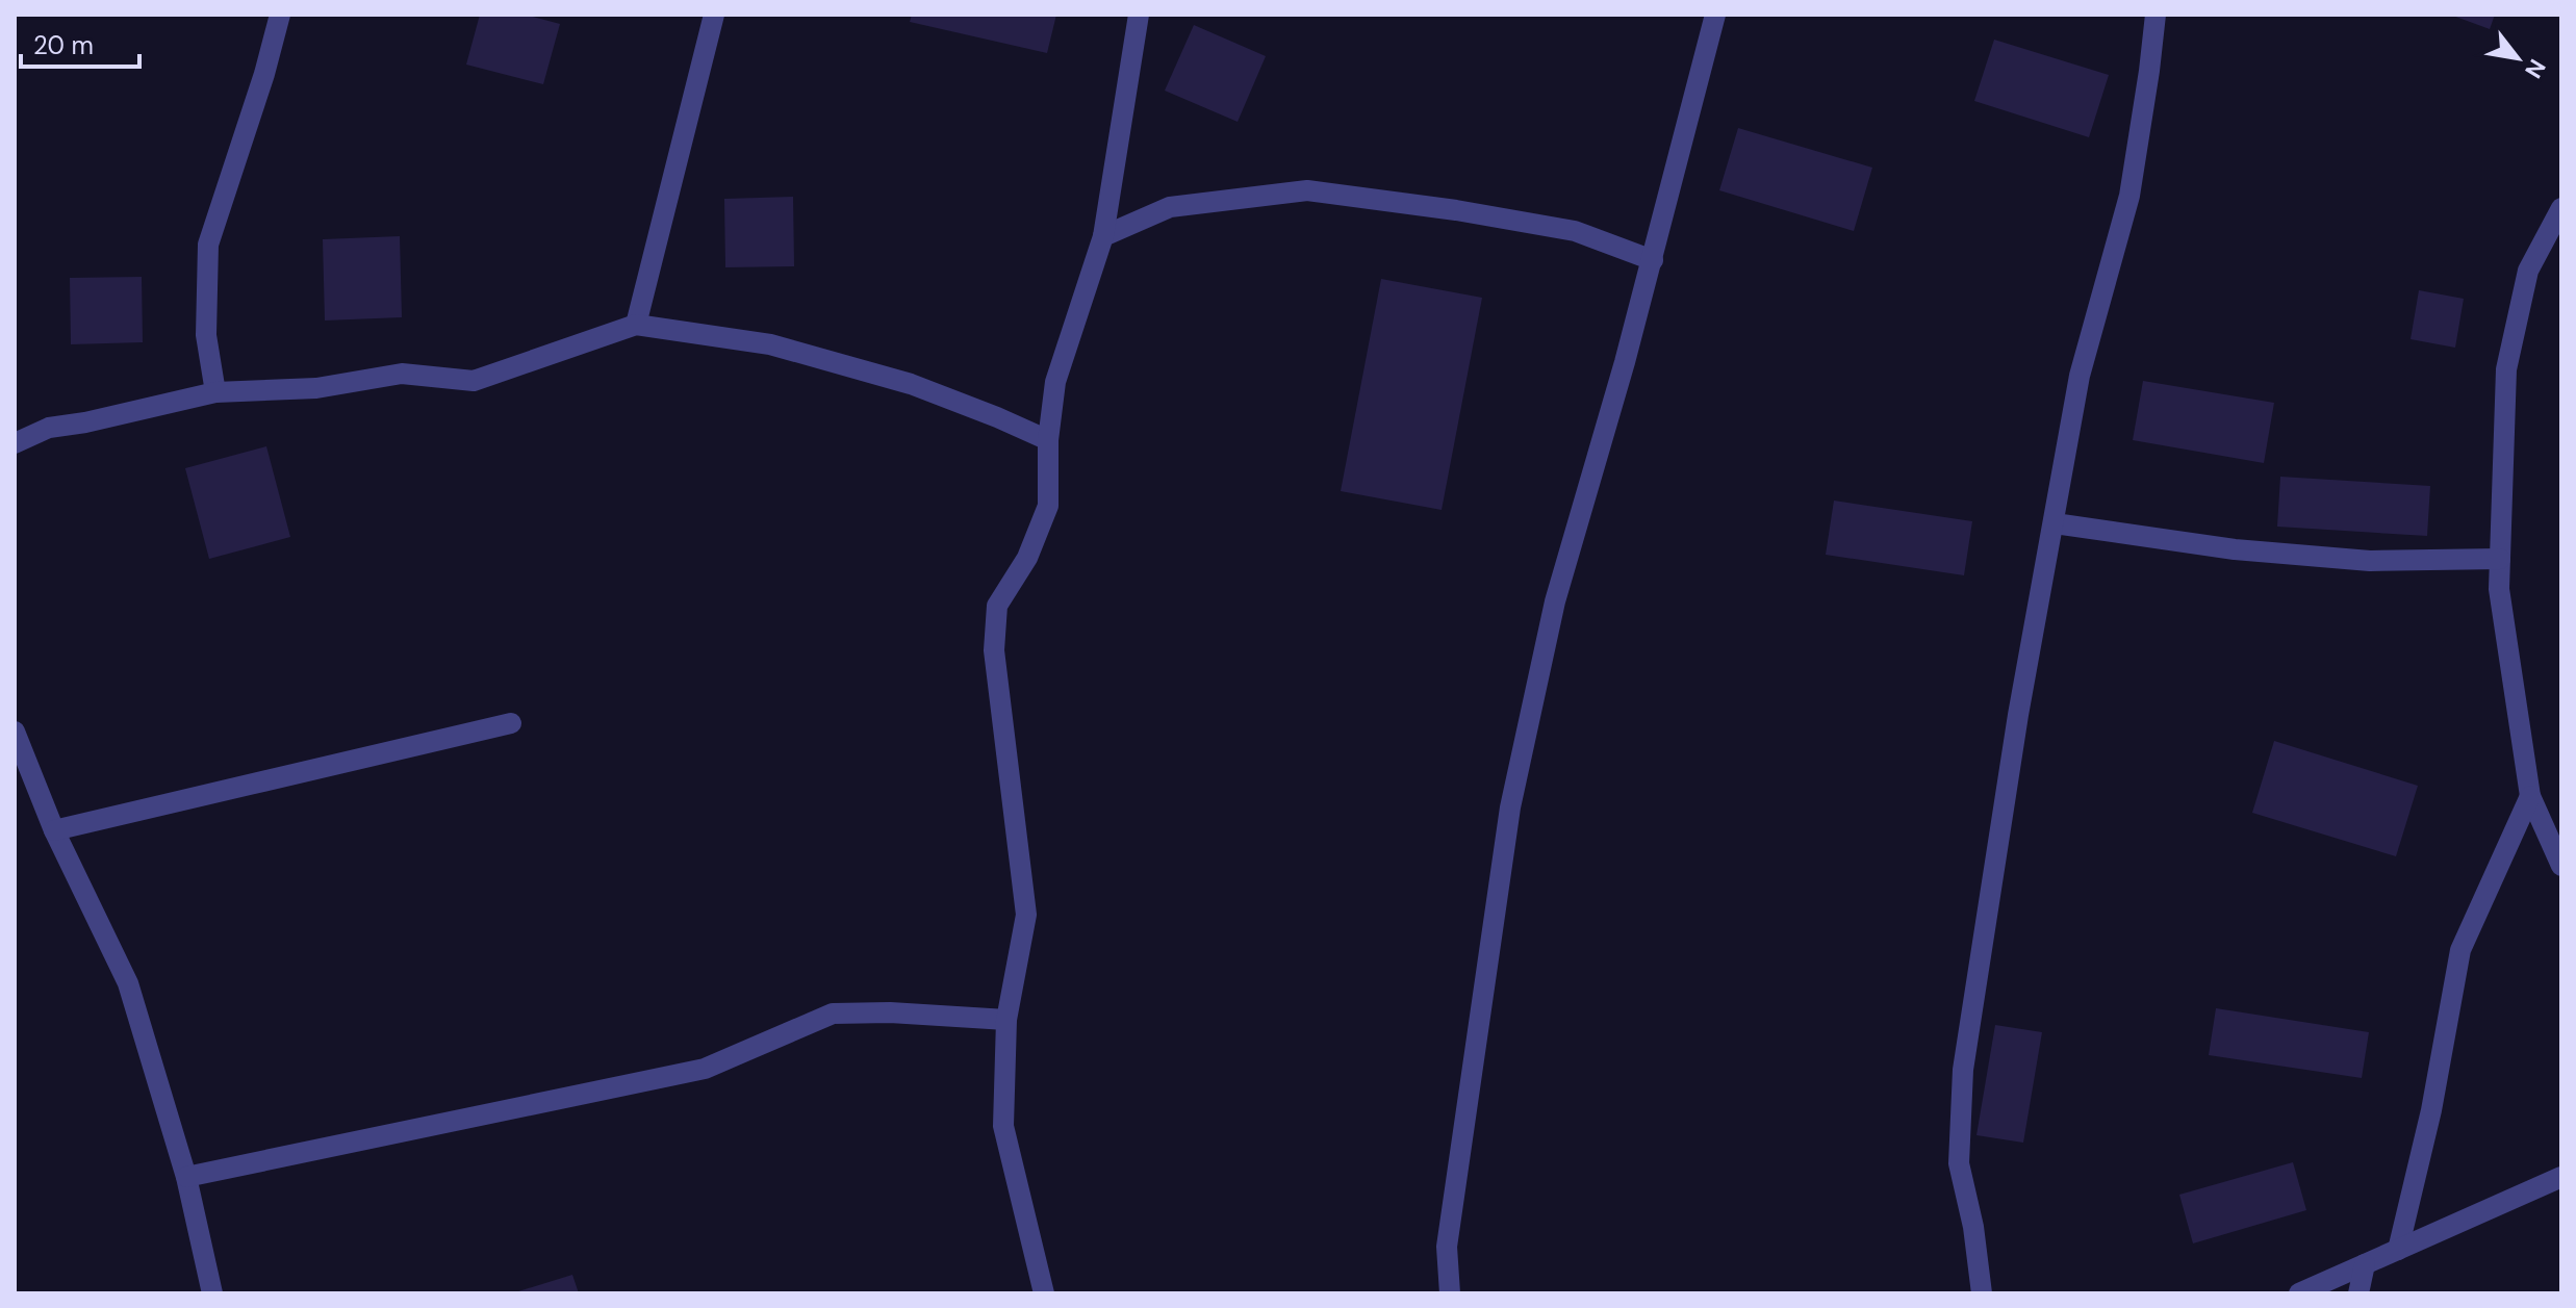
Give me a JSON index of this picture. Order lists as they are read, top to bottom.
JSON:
{
  "scale_bar": "20 m",
  "north": "bottom right"
}
